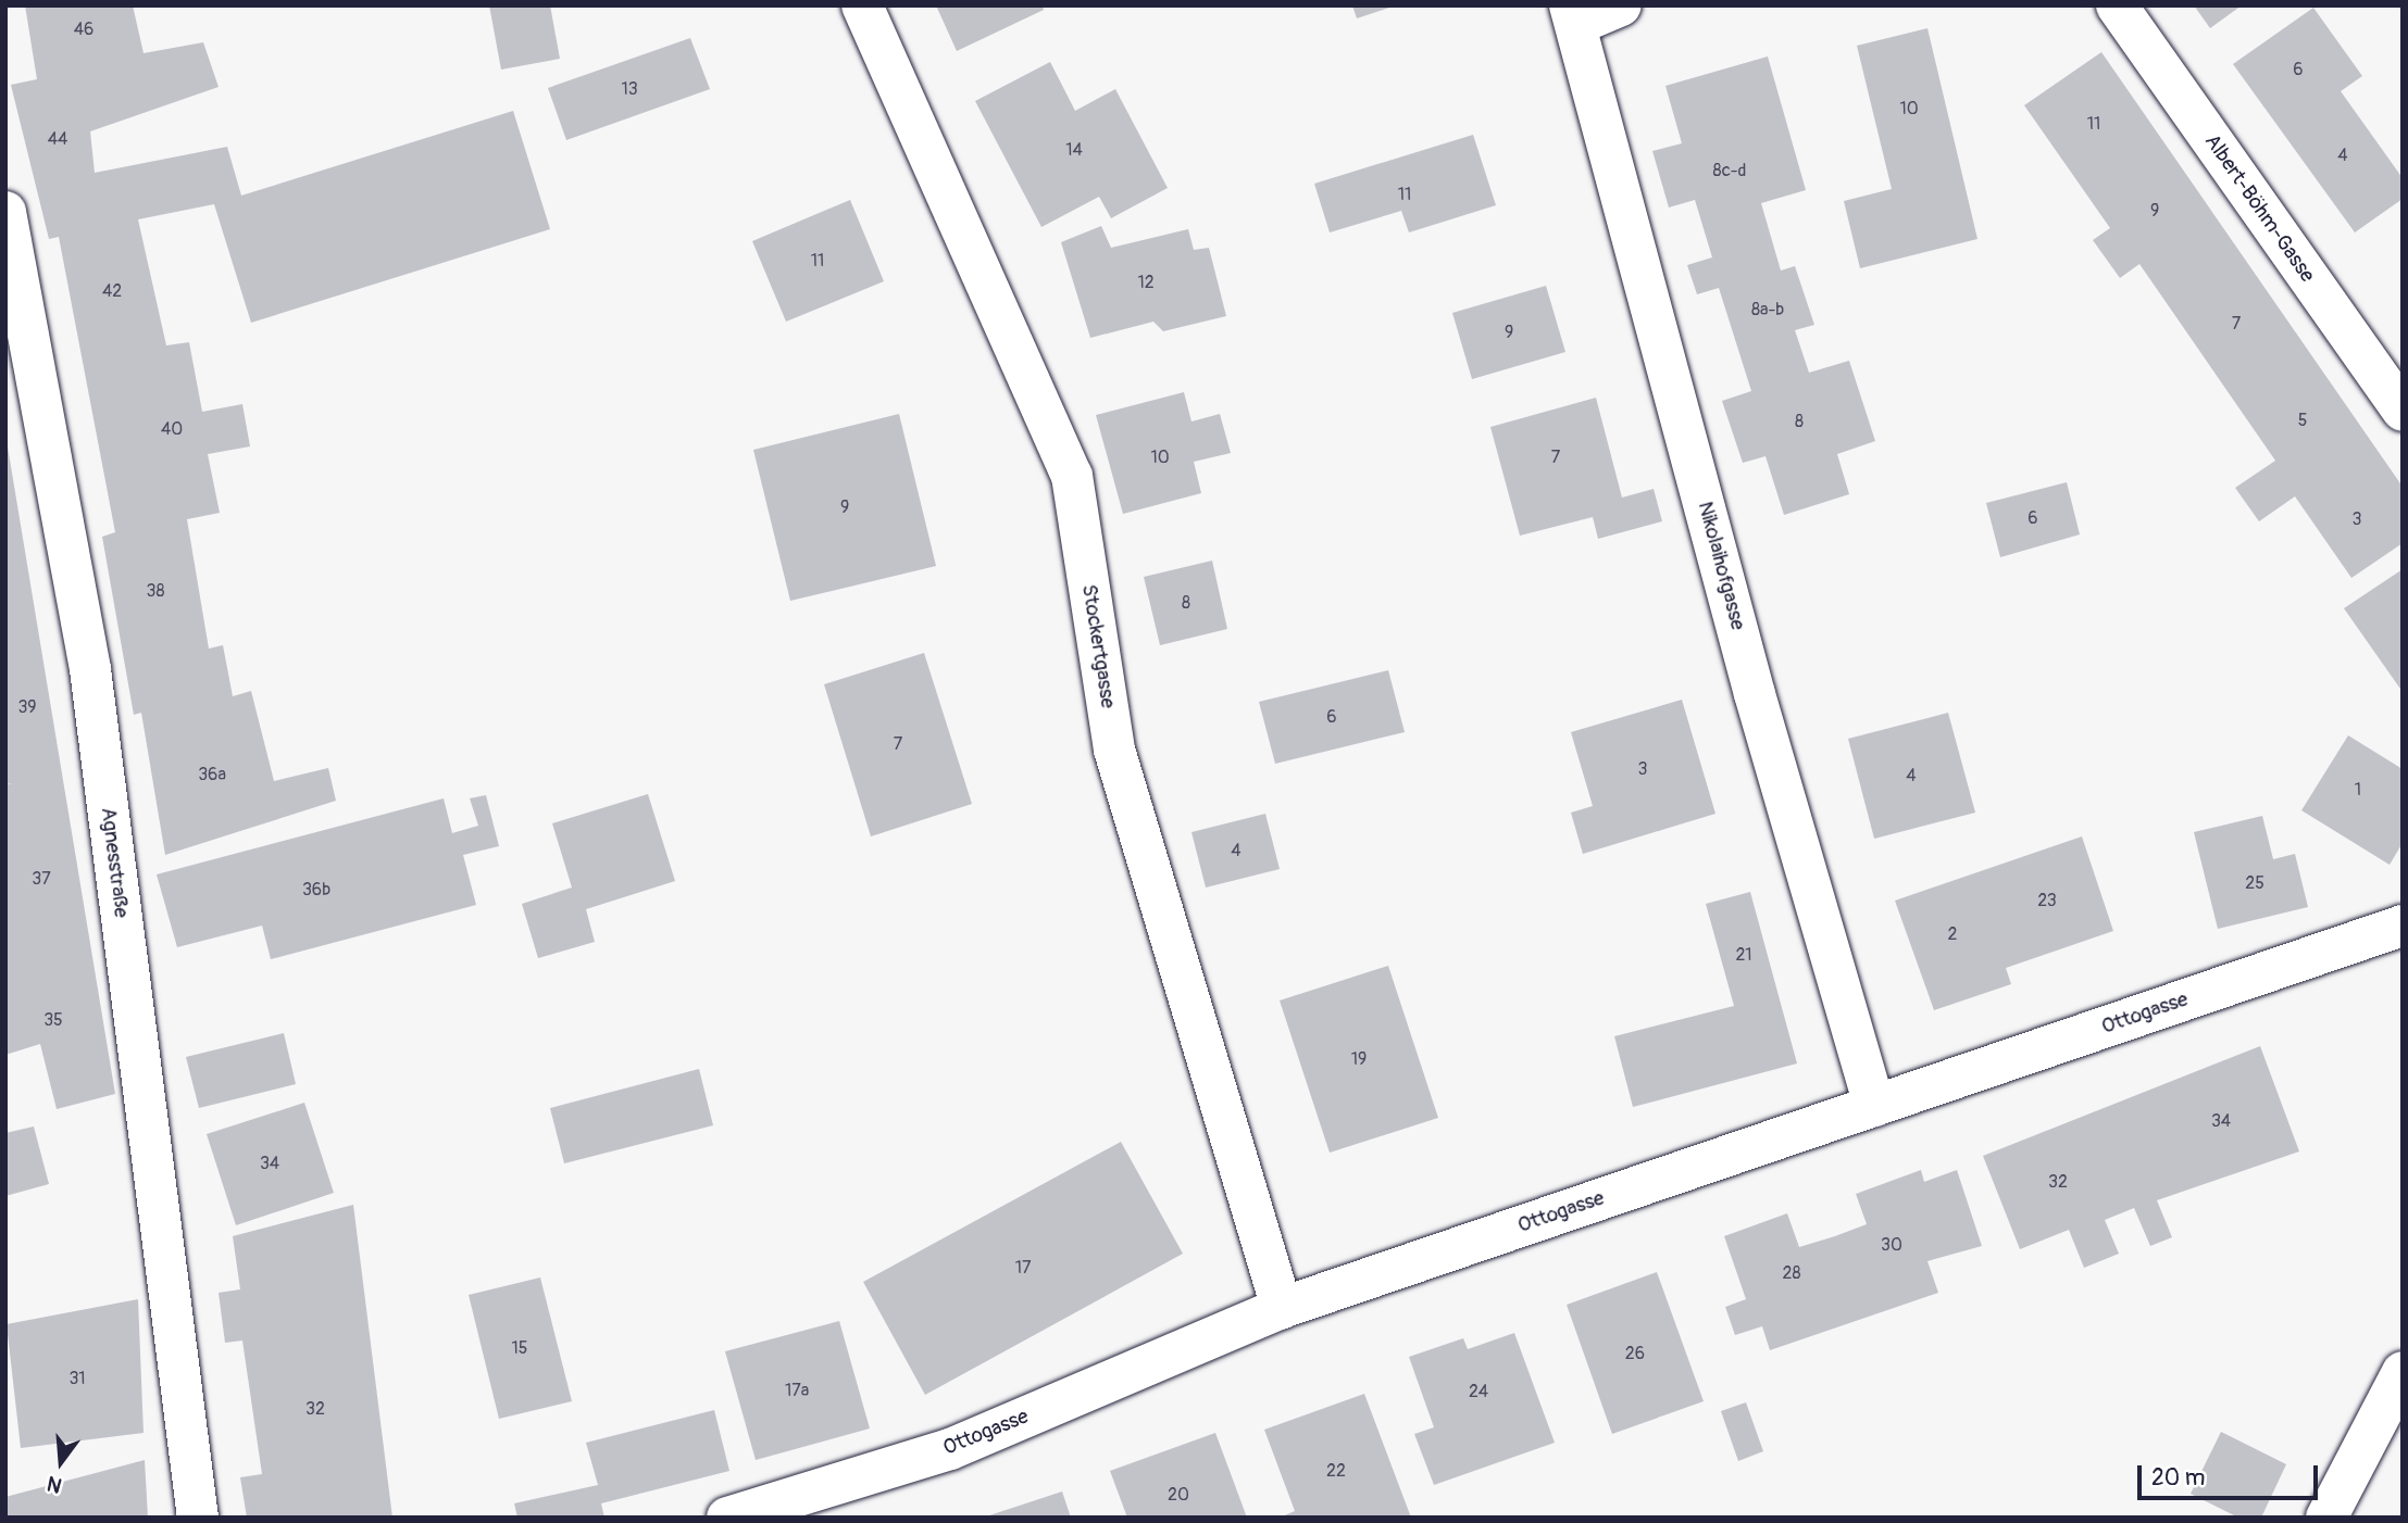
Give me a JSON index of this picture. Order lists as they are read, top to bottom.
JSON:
{
  "streets": {
    "street": [
      "Albert-Böhm-Gasse",
      "Nikolaihofgasse",
      "Stockertgasse",
      "Agnesstraße",
      "Ottogasse"
    ]
  },
  "crossings": [
    ["Nikolaihofgasse", "Ottogasse"],
    ["Stockertgasse", "Ottogasse"]
  ],
  "house_numbers": [
    "46",
    "6",
    "13",
    "10",
    "11",
    "44",
    "14",
    "4",
    "8c-d",
    "11",
    "9",
    "11",
    "12",
    "42",
    "8a-b",
    "7",
    "9",
    "5",
    "8",
    "40",
    "10",
    "7",
    "9",
    "6",
    "3",
    "38",
    "8",
    "39",
    "6",
    "7",
    "3",
    "36a",
    "4",
    "1",
    "4",
    "37",
    "25",
    "36b",
    "23",
    "2",
    "21",
    "35",
    "19",
    "34",
    "34",
    "32",
    "30",
    "17",
    "28",
    "15",
    "26",
    "31",
    "17a",
    "24",
    "32",
    "22",
    "20"
  ],
  "scale_bar": "20 m",
  "north": "bottom"
}
